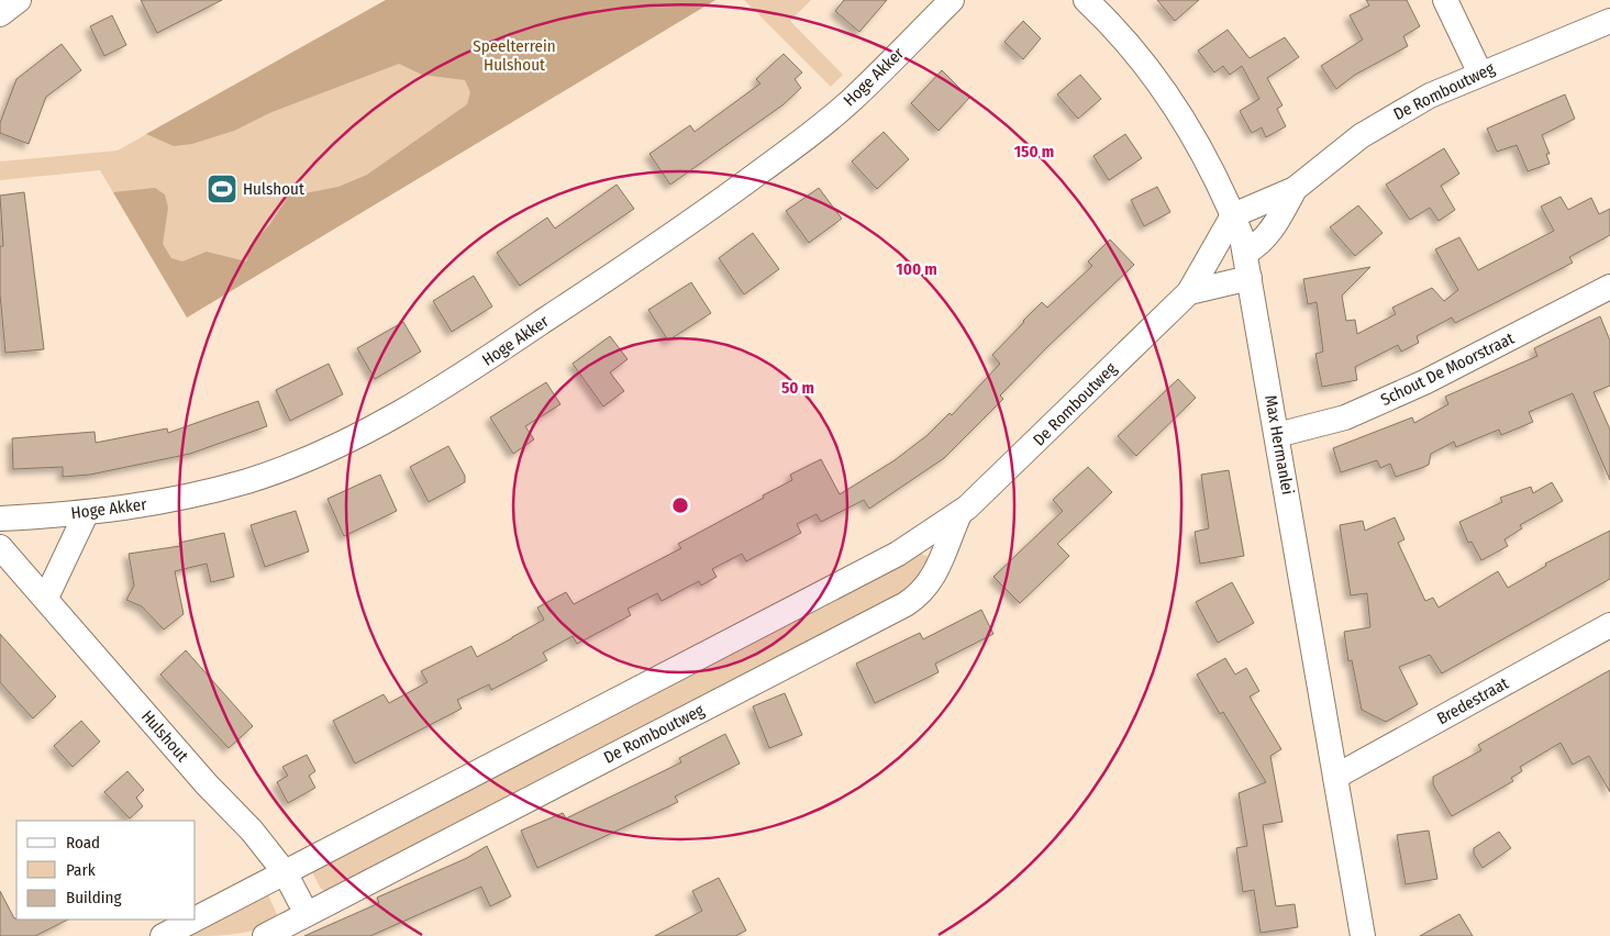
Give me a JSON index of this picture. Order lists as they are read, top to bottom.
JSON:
{
  "streets": {
    "street": [
      "Hoge Akker",
      "De Romboutweg",
      "Schout De Moorstraat",
      "Max Hermanlei",
      "Bredestraat",
      "Hulshout"
    ]
  },
  "crossings": [
    ["De Romboutweg", "Max Hermanlei"],
    ["De Romboutweg", "Hulshout"],
    ["Schout De Moorstraat", "Max Hermanlei"],
    ["Max Hermanlei", "Bredestraat"]
  ],
  "parks": ["Speelterrein Hulshout"],
  "places": {
    "sports": ["Hulshout"]
  },
  "legend": ["Road", "Park", "Building"],
  "rings": ["150 m", "100 m", "50 m"]
}
